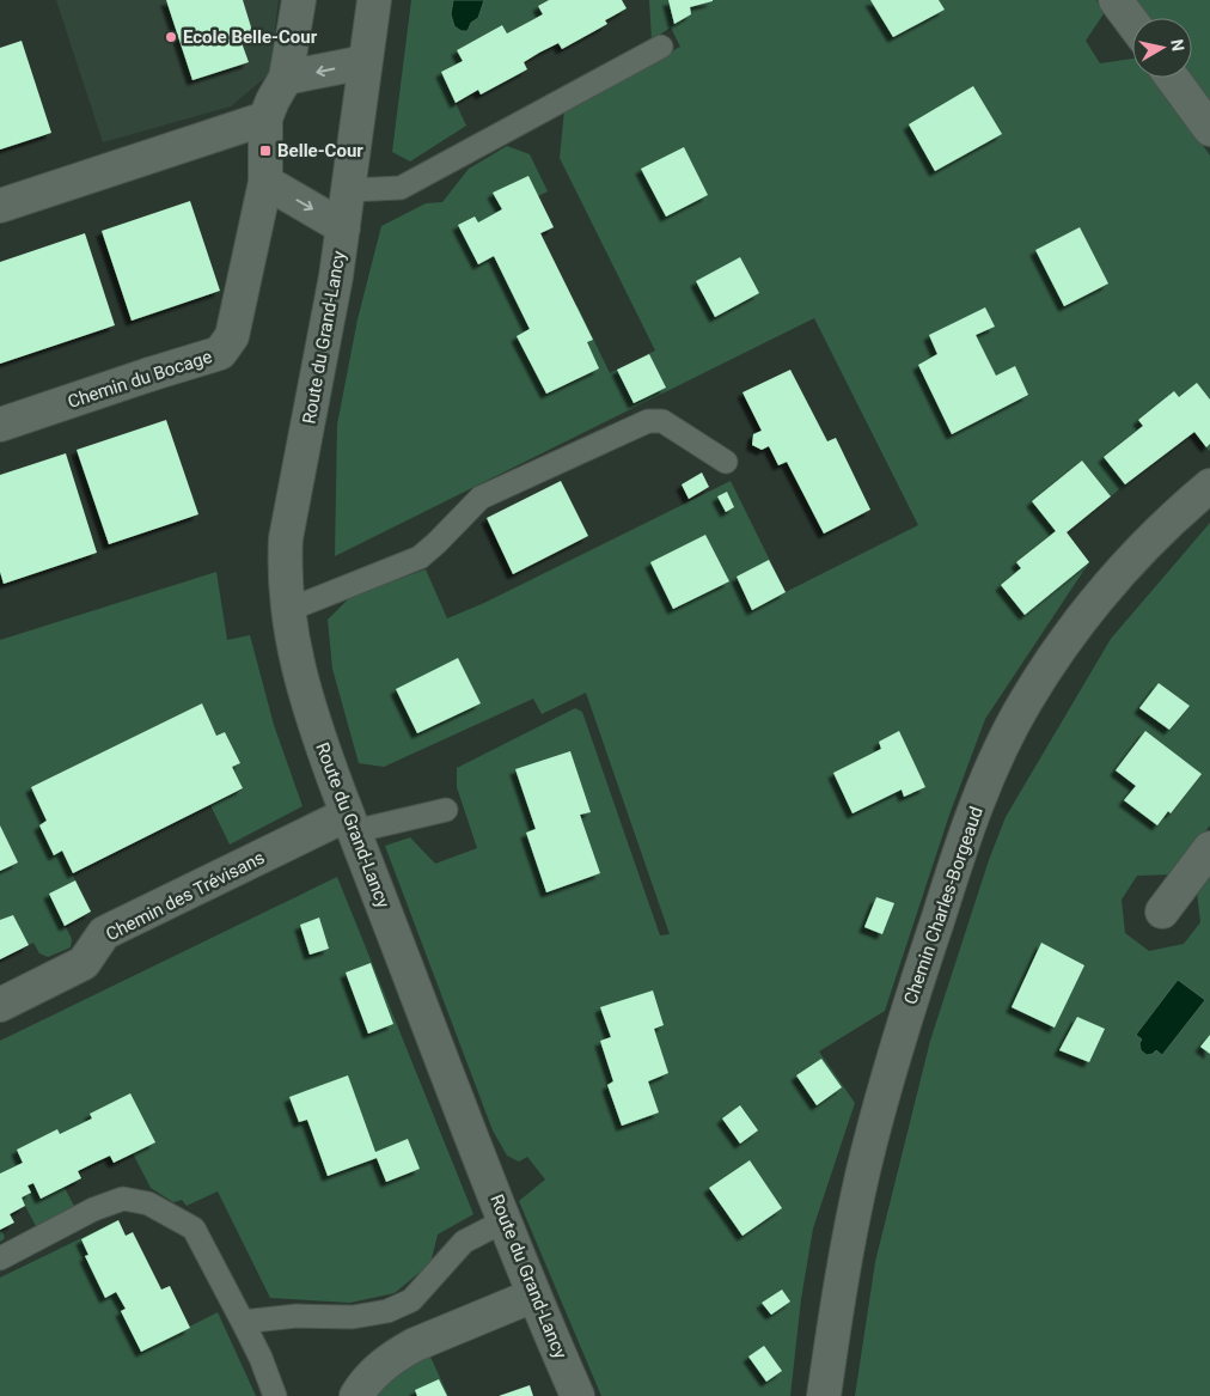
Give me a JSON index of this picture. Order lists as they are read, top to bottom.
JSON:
{
  "streets": {
    "street": [
      "Route du Grand-Lancy",
      "Chemin du Bocage",
      "Chemin des Trévisans",
      "Chemin Charles-Borgeaud"
    ]
  },
  "crossings": [
    ["Route du Grand-Lancy", "Chemin du Bocage"],
    ["Route du Grand-Lancy", "Chemin des Trévisans"]
  ],
  "places": {
    "other": ["Ecole Belle-Cour"],
    "transit": ["Belle-Cour"]
  },
  "north": "right"
}
